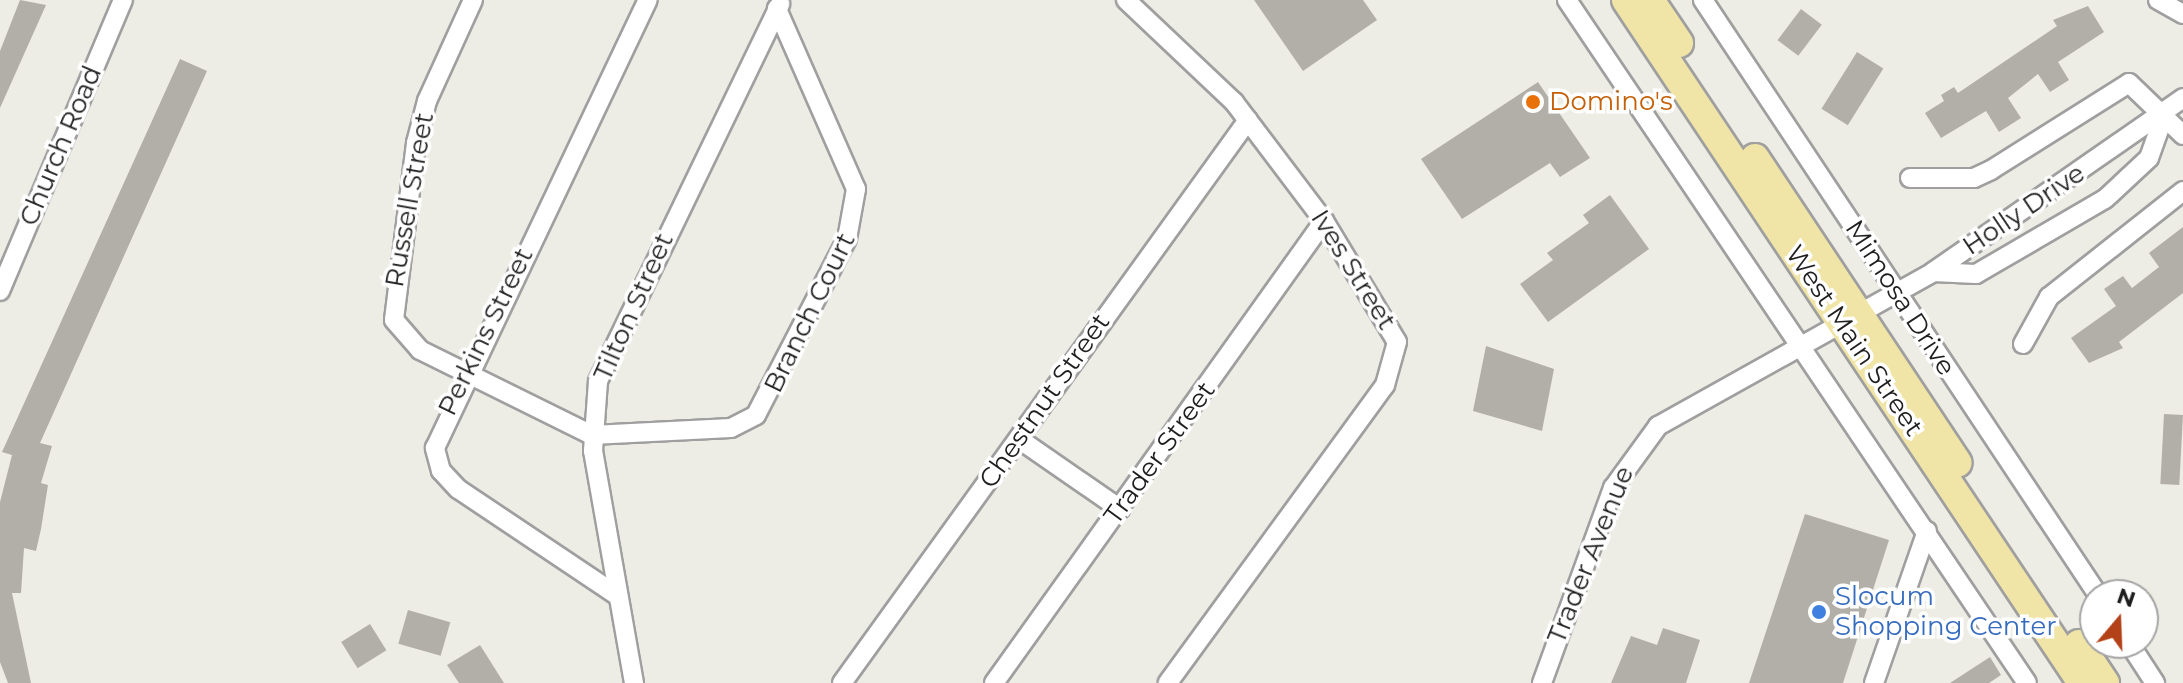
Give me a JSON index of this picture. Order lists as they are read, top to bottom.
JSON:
{
  "streets": {
    "main road": ["West Main Street"],
    "street": [
      "Church Road",
      "Russell Street",
      "Holly Drive",
      "Ives Street",
      "Mimosa Drive",
      "Tilton Street",
      "Branch Court",
      "Perkins Street",
      "Chestnut Street",
      "Trader Street",
      "Trader Avenue"
    ]
  },
  "crossings": [
    ["Russell Street", "Tilton Street"],
    ["Russell Street", "Branch Court"],
    ["Russell Street", "Perkins Street"],
    ["Holly Drive", "Mimosa Drive"],
    ["Holly Drive", "West Main Street"],
    ["Holly Drive", "Trader Avenue"],
    ["Ives Street", "Chestnut Street"],
    ["Ives Street", "Trader Street"],
    ["Tilton Street", "Branch Court"],
    ["Tilton Street", "Perkins Street"],
    ["West Main Street", "Trader Avenue"]
  ],
  "places": ["Domino's", "Slocum Shopping Center"],
  "north": "top"
}
